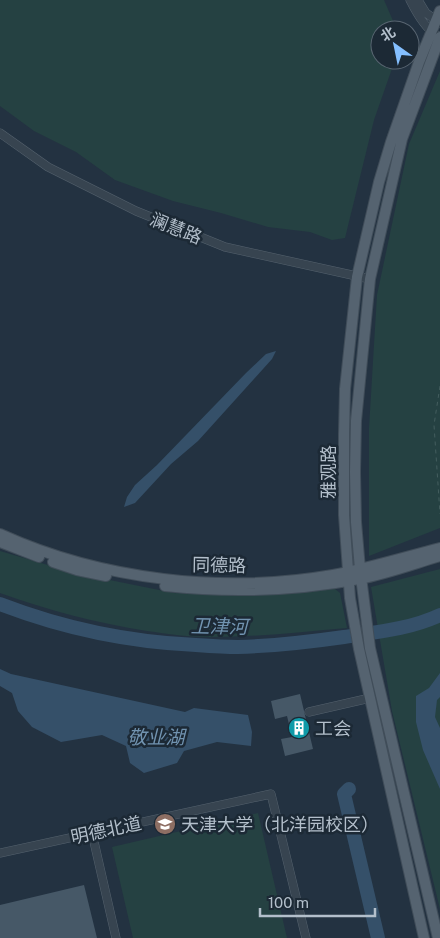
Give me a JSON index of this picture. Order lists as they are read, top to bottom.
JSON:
{
  "streets": {
    "main road": ["雅观路", "同德路"],
    "street": ["澜慧路", "明德北道"]
  },
  "crossings": [
    ["澜慧路", "雅观路"],
    ["雅观路", "同德路"]
  ],
  "water": ["卫津河", "敬业湖"],
  "places": {
    "building": ["工会"],
    "school or university": ["天津大学（北洋园校区）"]
  },
  "scale_bar": "100 m",
  "north": "top left"
}
